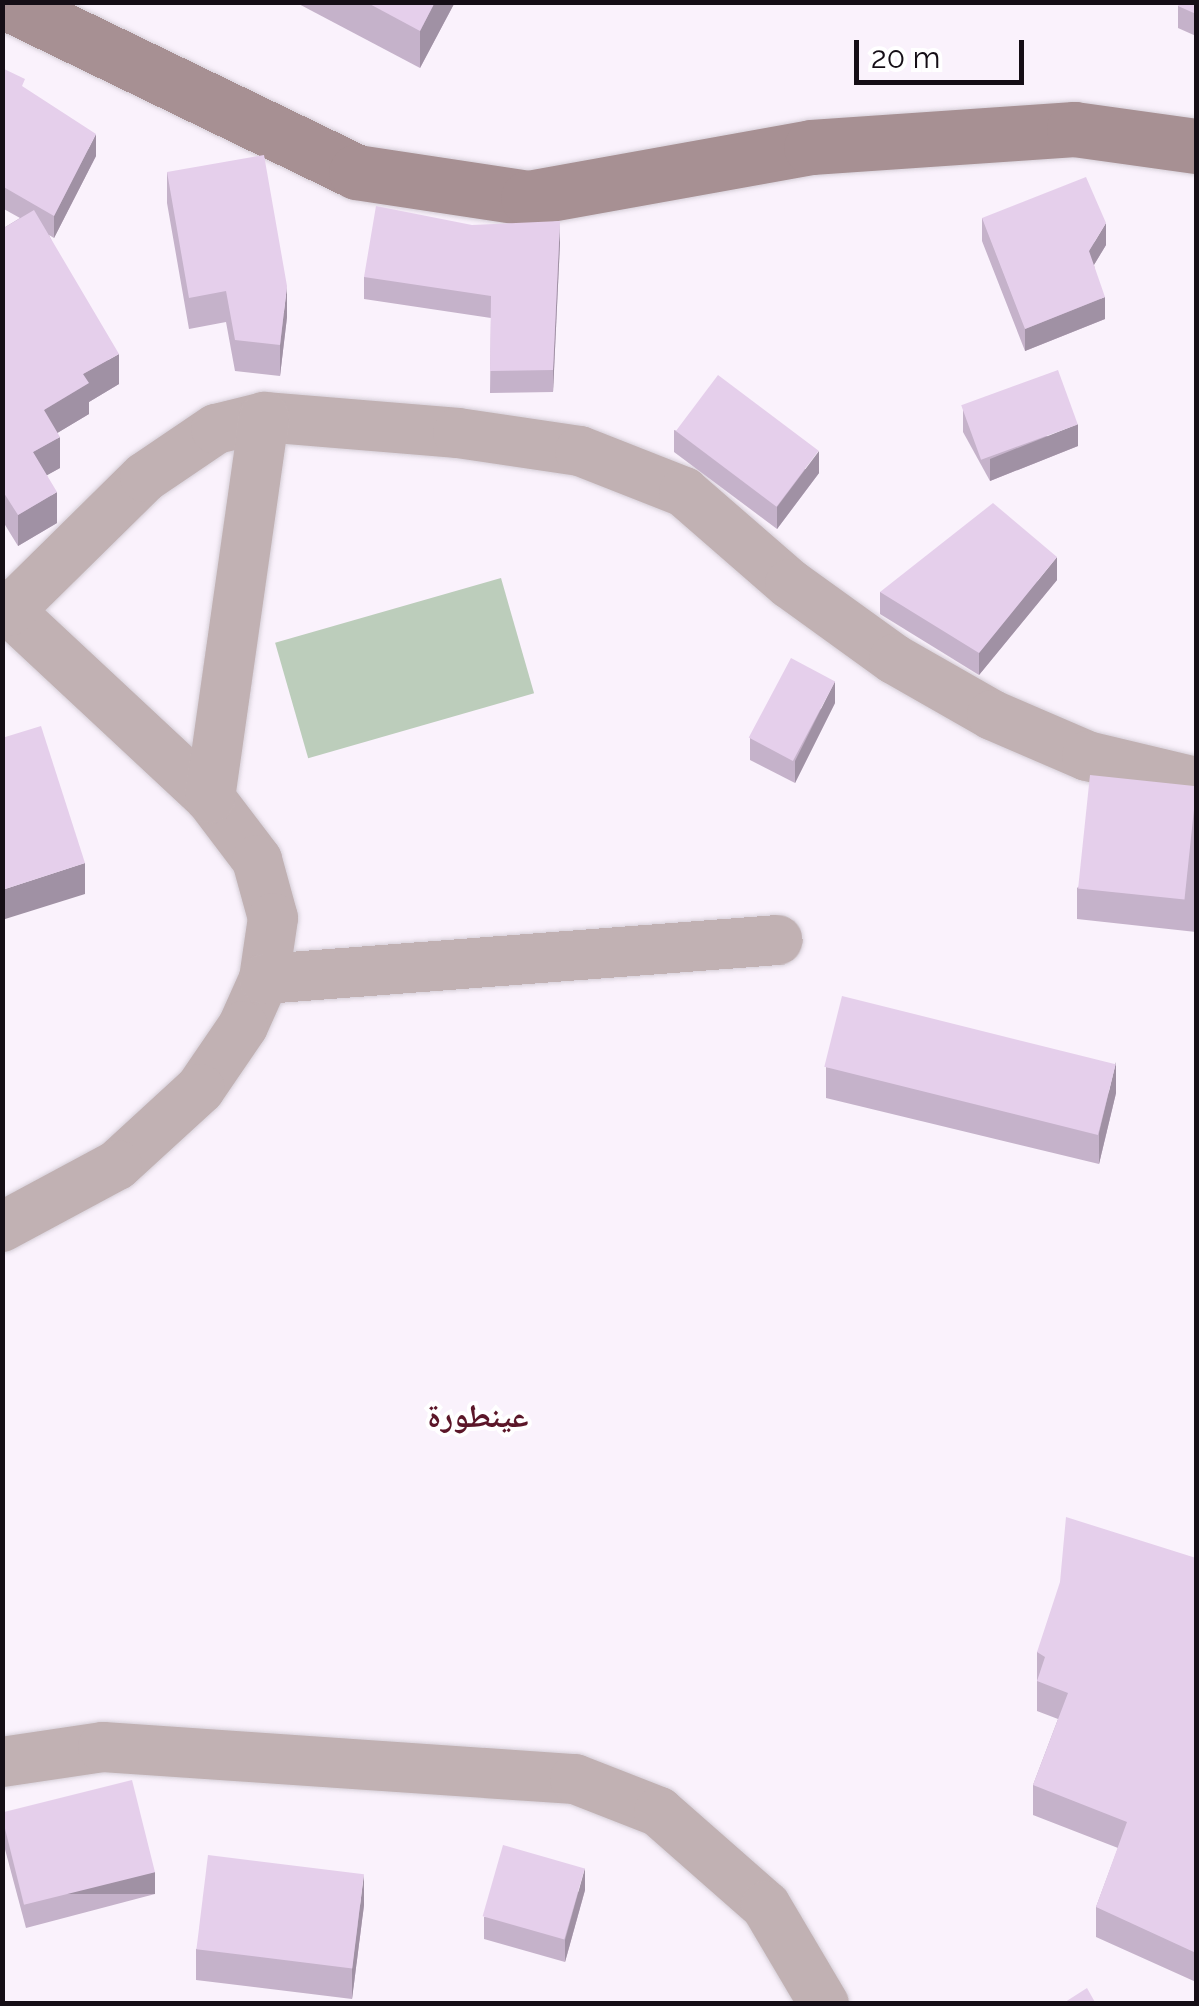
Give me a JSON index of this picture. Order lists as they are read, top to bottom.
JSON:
{
  "districts": ["عينطورة"],
  "scale_bar": "20 m"
}
